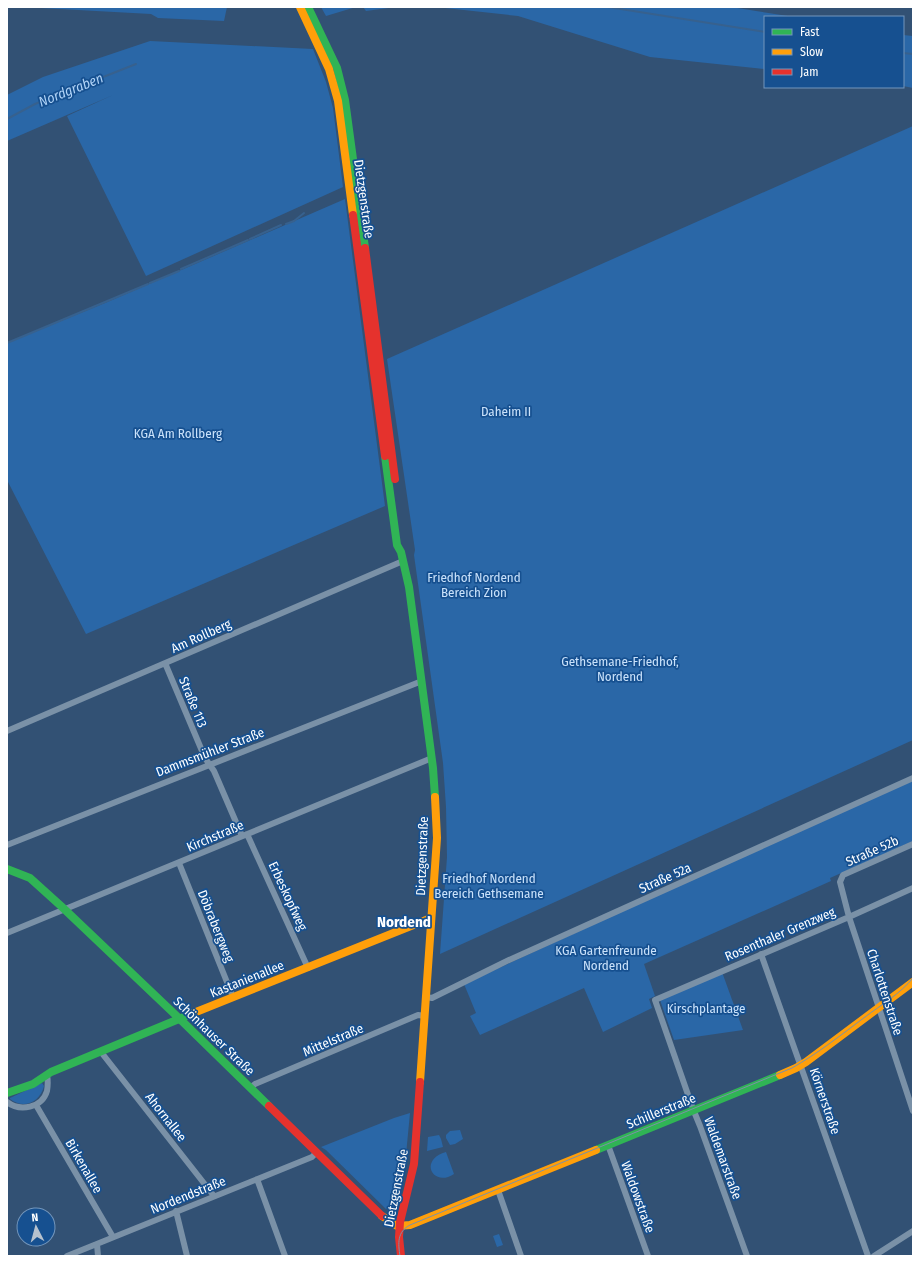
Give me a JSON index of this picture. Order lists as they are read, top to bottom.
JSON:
{
  "streets": {
    "street": [
      "Dietzgenstraße",
      "Am Rollberg",
      "Straße 113",
      "Dammsmühler Straße",
      "Kirchstraße",
      "Straße 52b",
      "Straße 52a",
      "Erbeskopfweg",
      "Döbrabergweg",
      "Rosenthaler Grenzweg",
      "Kastanienallee",
      "Charlottenstraße",
      "Schönhauser Straße",
      "Mittelstraße",
      "Körnerstraße",
      "Schillerstraße",
      "Ahornallee",
      "Waldemarstraße",
      "Birkenallee",
      "Nordendstraße",
      "Waldowstraße"
    ]
  },
  "crossings": [
    ["Dietzgenstraße", "Am Rollberg"],
    ["Dietzgenstraße", "Dammsmühler Straße"],
    ["Dietzgenstraße", "Kirchstraße"],
    ["Dietzgenstraße", "Straße 52a"],
    ["Dietzgenstraße", "Kastanienallee"],
    ["Dietzgenstraße", "Schönhauser Straße"],
    ["Dietzgenstraße", "Mittelstraße"],
    ["Dietzgenstraße", "Schillerstraße"],
    ["Am Rollberg", "Straße 113"],
    ["Straße 113", "Dammsmühler Straße"],
    ["Straße 113", "Kirchstraße"],
    ["Straße 113", "Erbeskopfweg"],
    ["Kirchstraße", "Erbeskopfweg"],
    ["Kirchstraße", "Döbrabergweg"],
    ["Kirchstraße", "Schönhauser Straße"],
    ["Straße 52b", "Charlottenstraße"],
    ["Erbeskopfweg", "Kastanienallee"],
    ["Döbrabergweg", "Kastanienallee"],
    ["Rosenthaler Grenzweg", "Charlottenstraße"],
    ["Rosenthaler Grenzweg", "Körnerstraße"],
    ["Rosenthaler Grenzweg", "Waldemarstraße"],
    ["Kastanienallee", "Schönhauser Straße"],
    ["Kastanienallee", "Ahornallee"],
    ["Charlottenstraße", "Schillerstraße"],
    ["Schönhauser Straße", "Mittelstraße"],
    ["Schönhauser Straße", "Schillerstraße"],
    ["Schönhauser Straße", "Nordendstraße"],
    ["Körnerstraße", "Schillerstraße"],
    ["Schillerstraße", "Waldemarstraße"],
    ["Schillerstraße", "Waldowstraße"],
    ["Ahornallee", "Nordendstraße"],
    ["Birkenallee", "Nordendstraße"]
  ],
  "districts": ["Nordend"],
  "water": ["Nordgraben"],
  "parks": [
    "Daheim II",
    "KGA Am Rollberg",
    "Friedhof Nordend Bereich Zion",
    "Gethsemane-Friedhof, Nordend",
    "Friedhof Nordend Bereich Gethsemane",
    "KGA Gartenfreunde Nordend",
    "Kirschplantage"
  ],
  "legend": ["Fast", "Slow", "Jam"],
  "north": "top"
}
